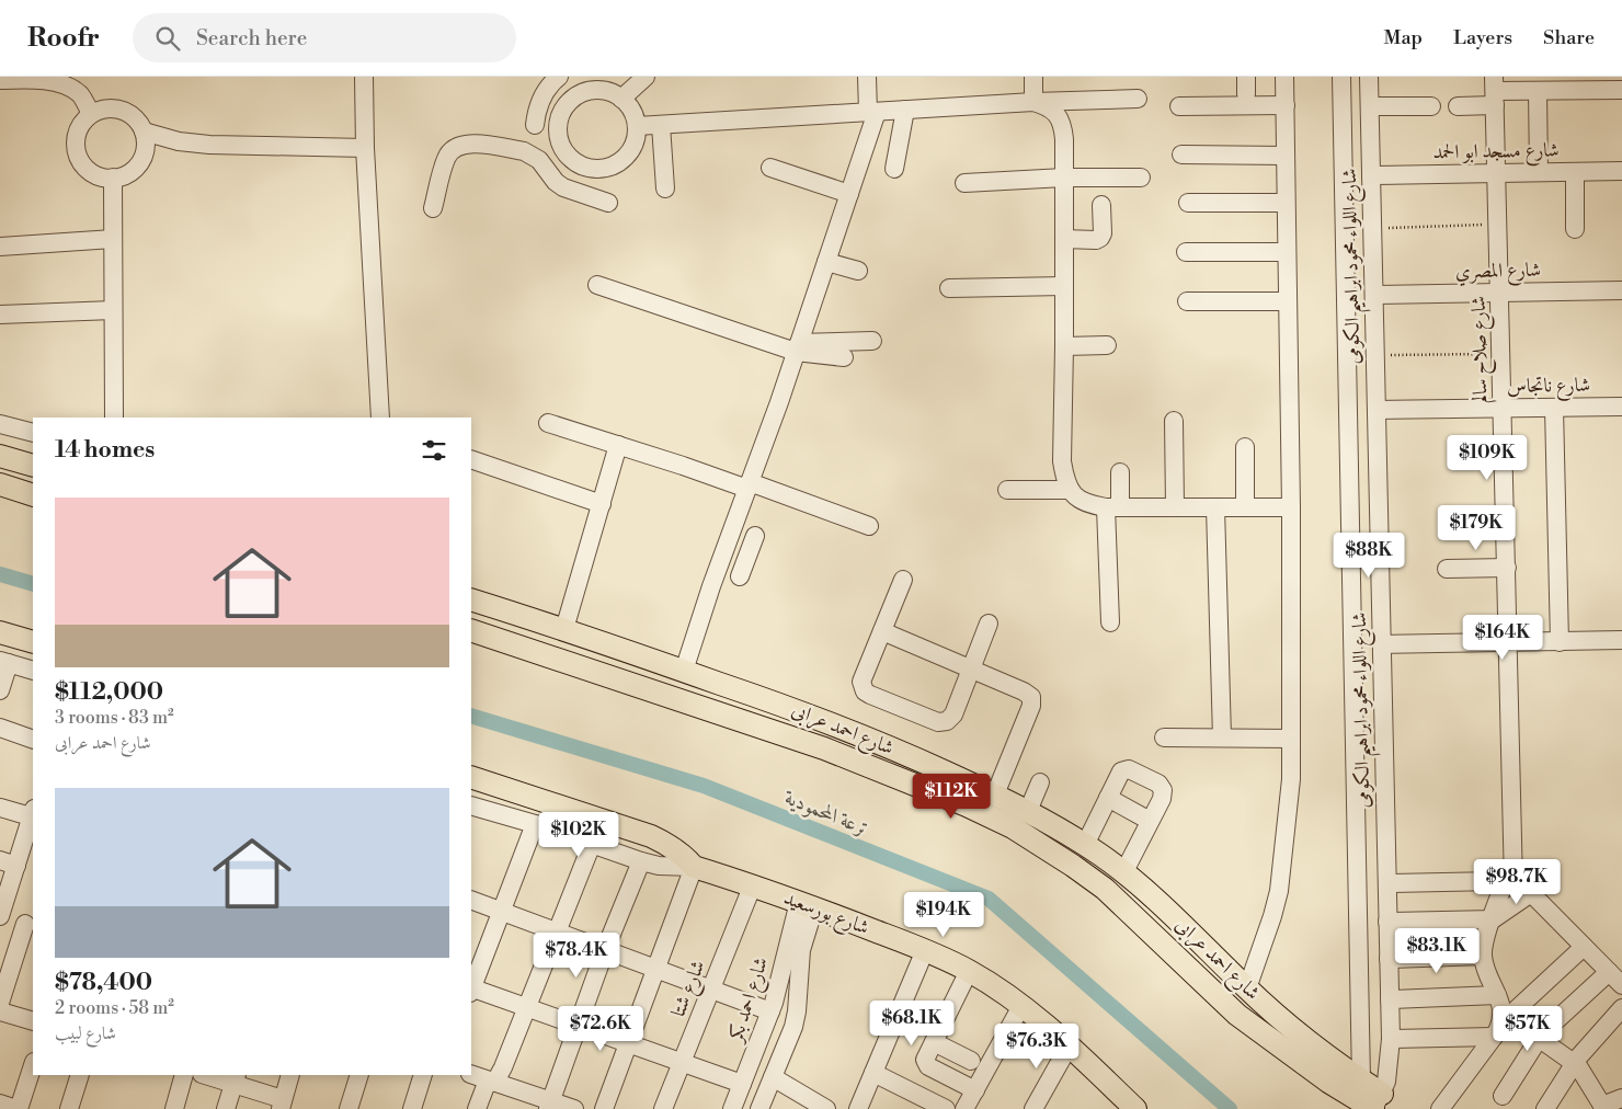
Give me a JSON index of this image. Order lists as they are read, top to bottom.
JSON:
{
  "streets": {
    "main road": ["شارع احمد عرابى", "شارع بورسعيد"],
    "street": [
      "شارع مسجد ابو الحمد",
      "شارع اللواء محمود ابراهيم الكومى",
      "شارع المصري",
      "شارع صلاح سالم",
      "شارع ناتجاس",
      "شارع شتا",
      "شارع احمد بكر"
    ]
  },
  "crossings": [
    ["شارع مسجد ابو الحمد", "شارع اللواء محمود ابراهيم الكومى"],
    ["شارع مسجد ابو الحمد", "شارع صلاح سالم"],
    ["شارع اللواء محمود ابراهيم الكومى", "شارع المصري"],
    ["شارع اللواء محمود ابراهيم الكومى", "شارع ناتجاس"],
    ["شارع اللواء محمود ابراهيم الكومى", "شارع احمد عرابى"],
    ["شارع المصري", "شارع صلاح سالم"],
    ["شارع صلاح سالم", "شارع ناتجاس"],
    ["شارع بورسعيد", "شارع شتا"],
    ["شارع بورسعيد", "شارع احمد بكر"]
  ],
  "water": ["ترعة المحمودية"],
  "page": {
    "header": "Roofr",
    "search": "Search here",
    "nav": ["Map", "Layers", "Share"],
    "heading": "14 homes",
    "price": [
      "$109K",
      "$179K",
      "$88K",
      "$164K",
      "$112K",
      "$102K",
      "$98.7K",
      "$194K",
      "$83.1K",
      "$78.4K",
      "$68.1K",
      "$72.6K",
      "$57K",
      "$76.3K"
    ],
    "list": [
      {
        "name": "$112,000",
        "note": "3 rooms · 83 m² · شارع احمد عرابى"
      },
      {
        "name": "$78,400",
        "note": "2 rooms · 58 m² · شارع لبيب"
      }
    ]
  }
}
